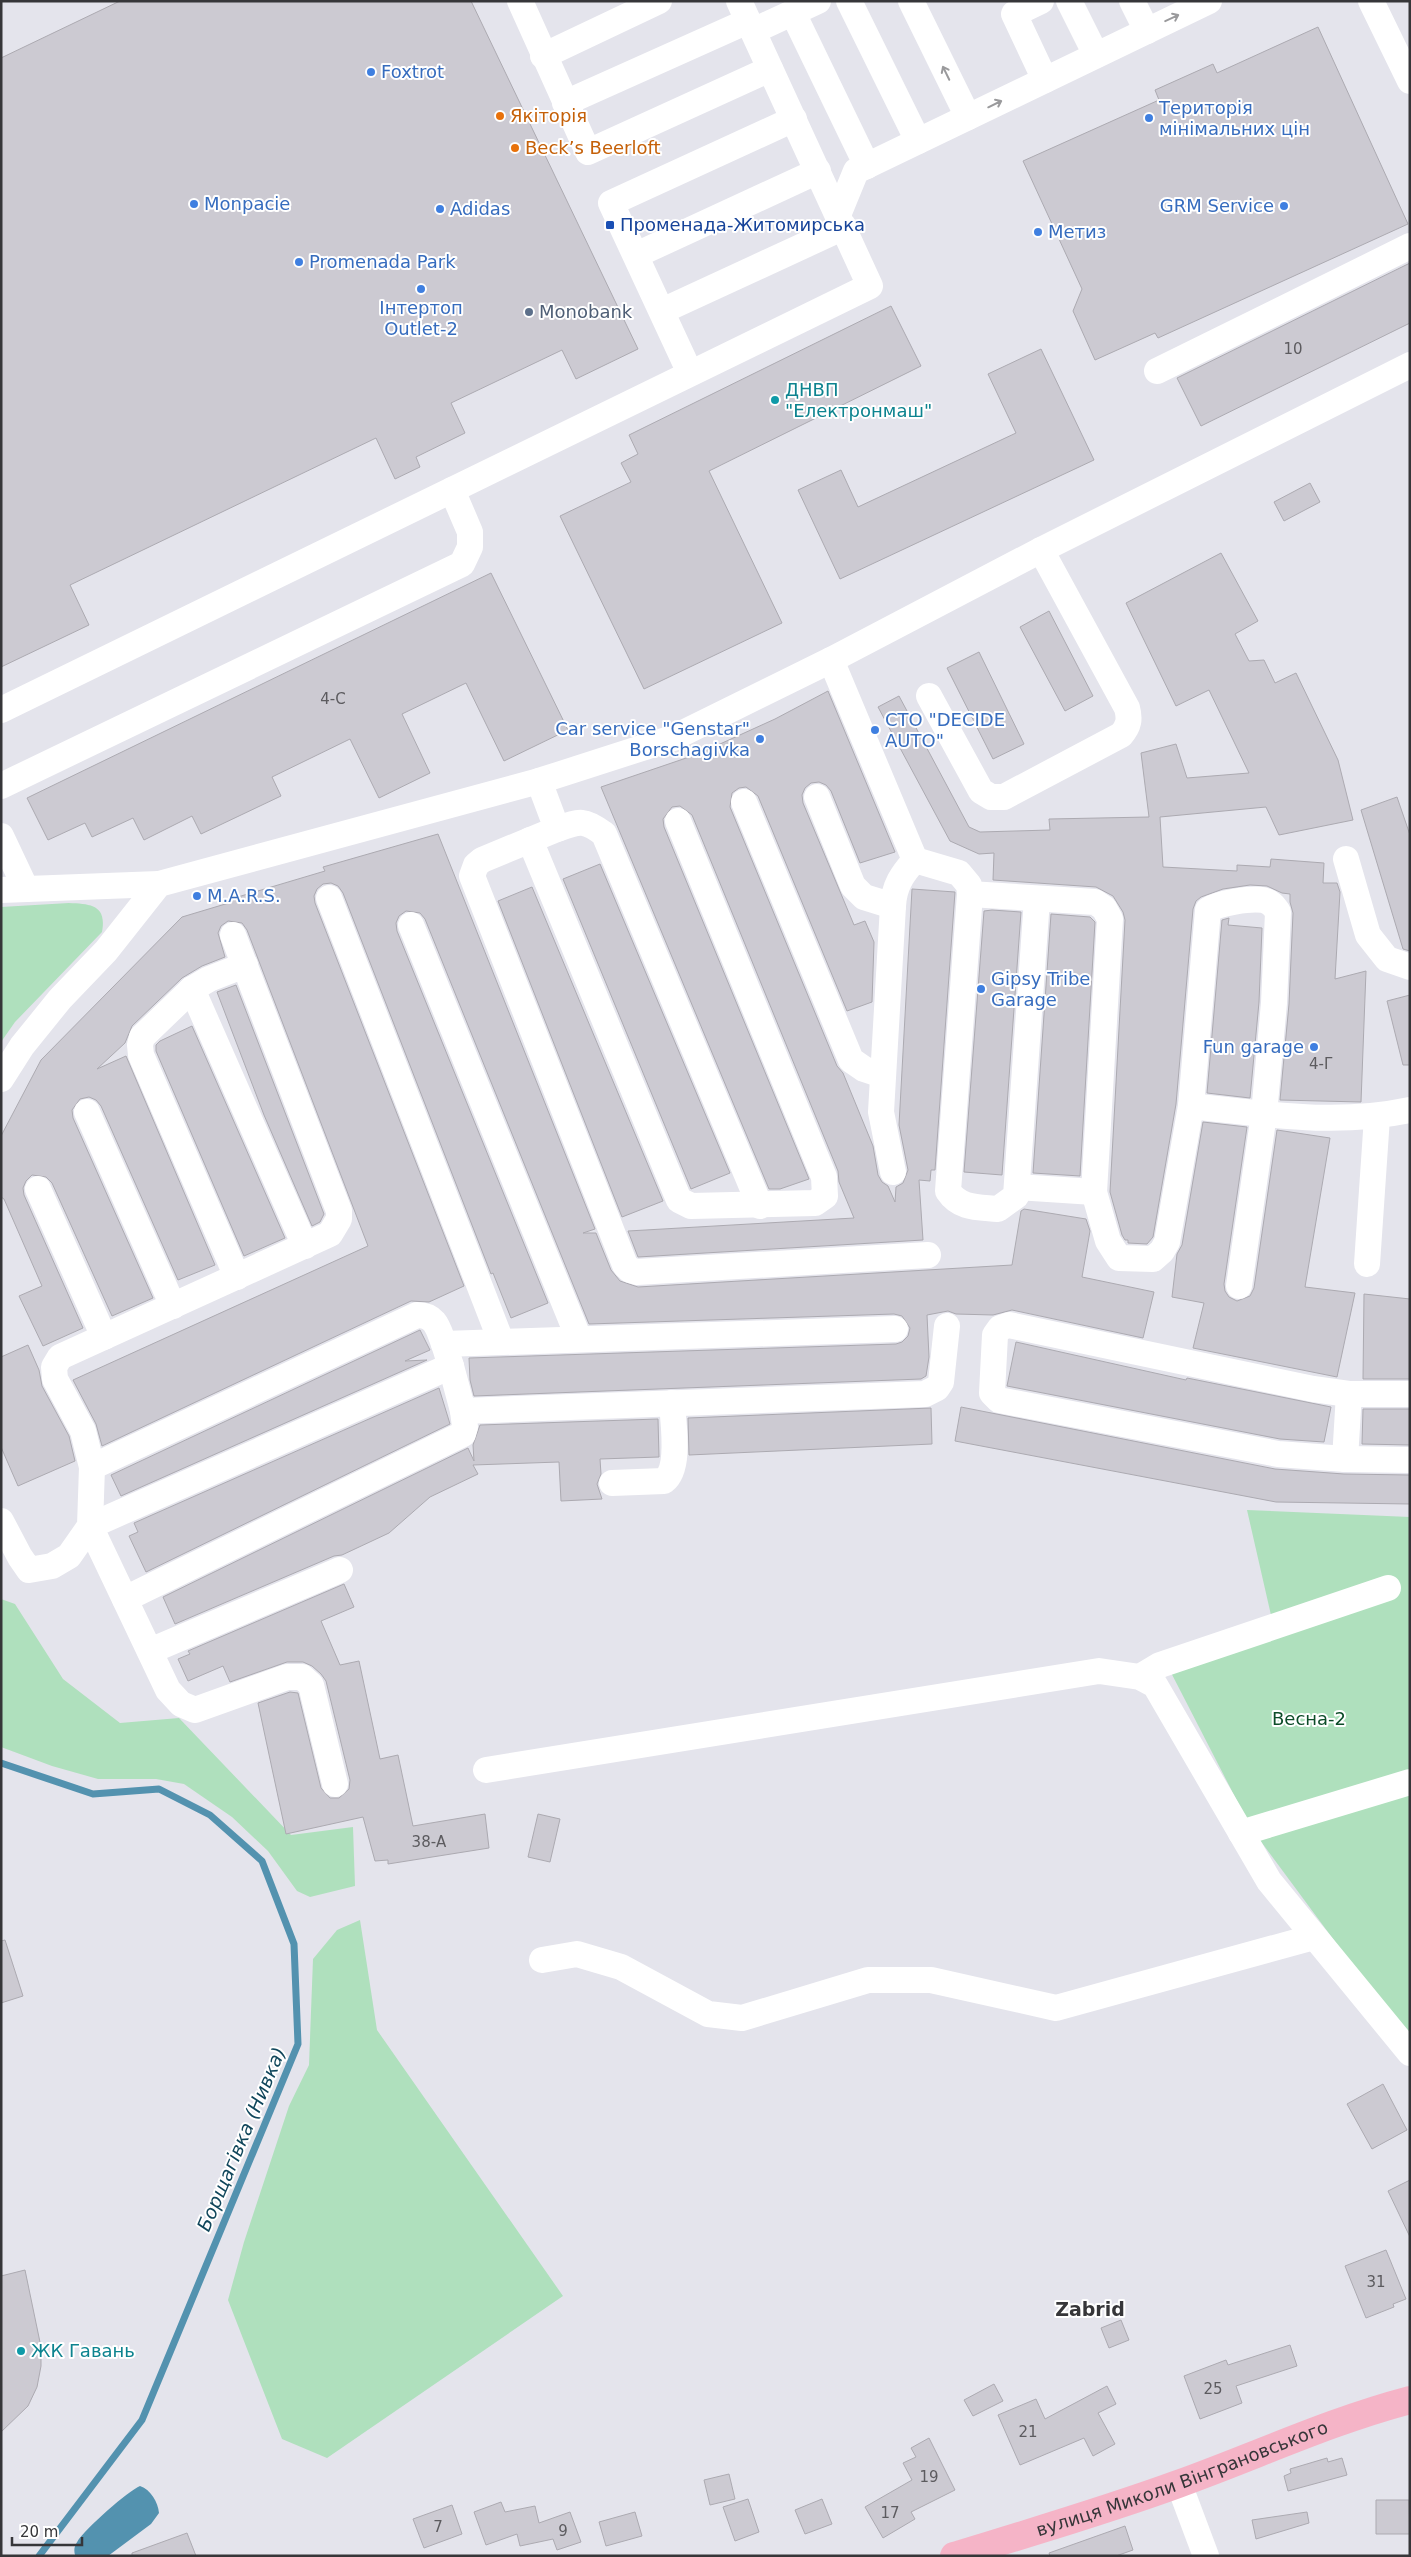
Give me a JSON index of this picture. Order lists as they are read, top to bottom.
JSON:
{
  "streets": {
    "main road": ["вулиця Миколи Вінграновського"]
  },
  "districts": ["Zabrid"],
  "water": ["Борщагівка (Нивка)"],
  "parks": ["Весна-2"],
  "places": {
    "other": [
      "Foxtrot",
      "Якіторія",
      "Територія мінімальних цін",
      "Beck’s Beerloft",
      "Monpacie",
      "GRM Service",
      "Adidas",
      "Метиз",
      "Promenada Park",
      "Інтертоп Outlet-2",
      "Monobank",
      "ДНВП \"Електронмаш\"",
      "СТО \"DECIDE AUTO\"",
      "Car service \"Genstar\" Borschagivka",
      "M.A.R.S.",
      "Gipsy Tribe Garage",
      "Fun garage",
      "ЖК Гавань"
    ],
    "transit": ["Променада-Житомирська"]
  },
  "house_numbers": [
    "10",
    "4-С",
    "4-Г",
    "38-А",
    "31",
    "25",
    "21",
    "19",
    "17",
    "7",
    "9"
  ],
  "scale_bar": "20 m"
}
